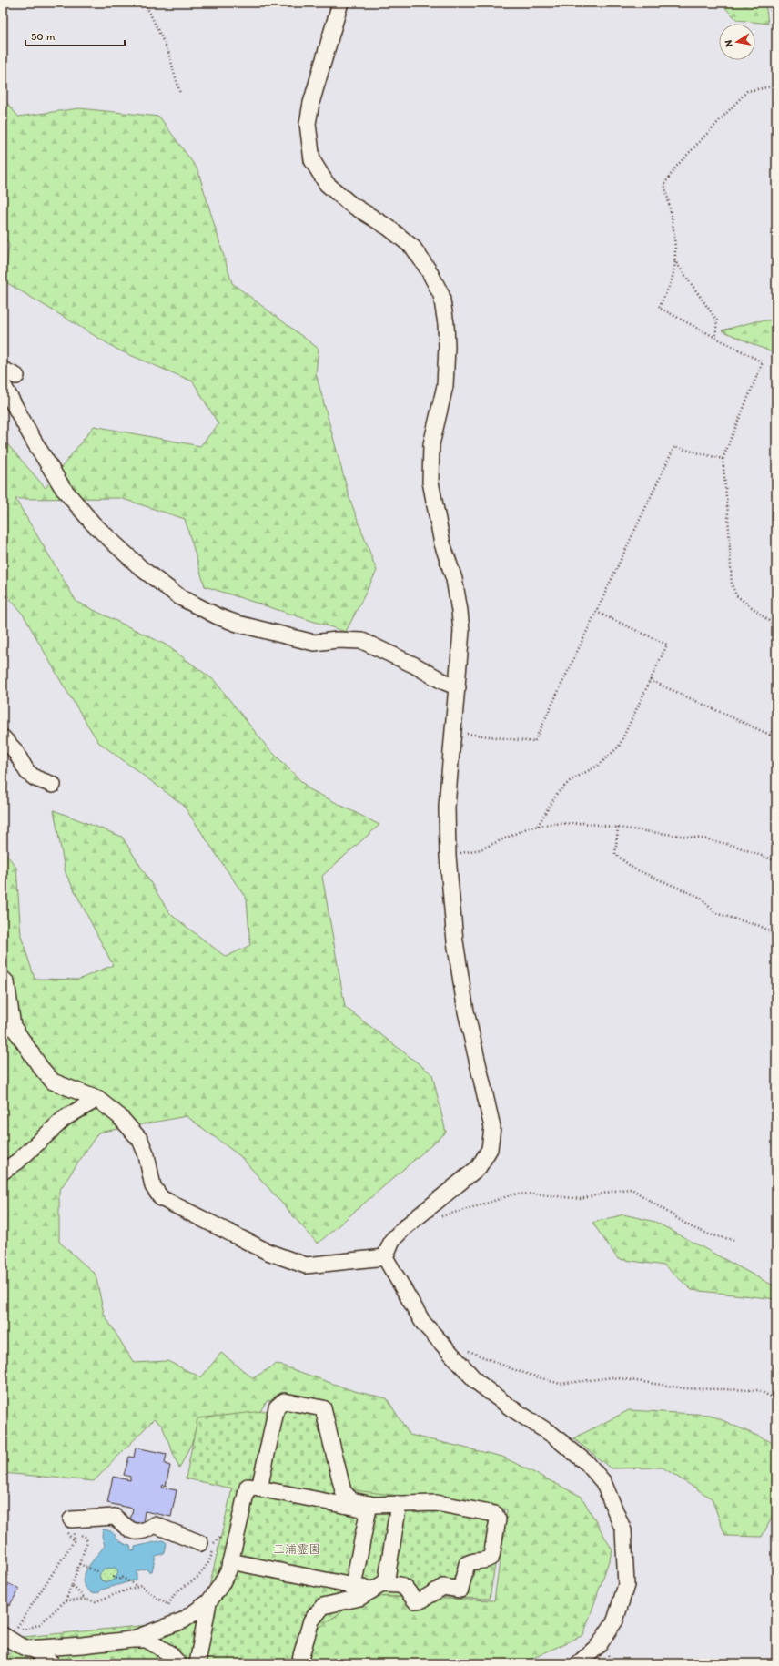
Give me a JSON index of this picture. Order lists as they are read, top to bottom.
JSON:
{
  "parks": ["三浦霊園"],
  "scale_bar": "50 m",
  "north": "left"
}
